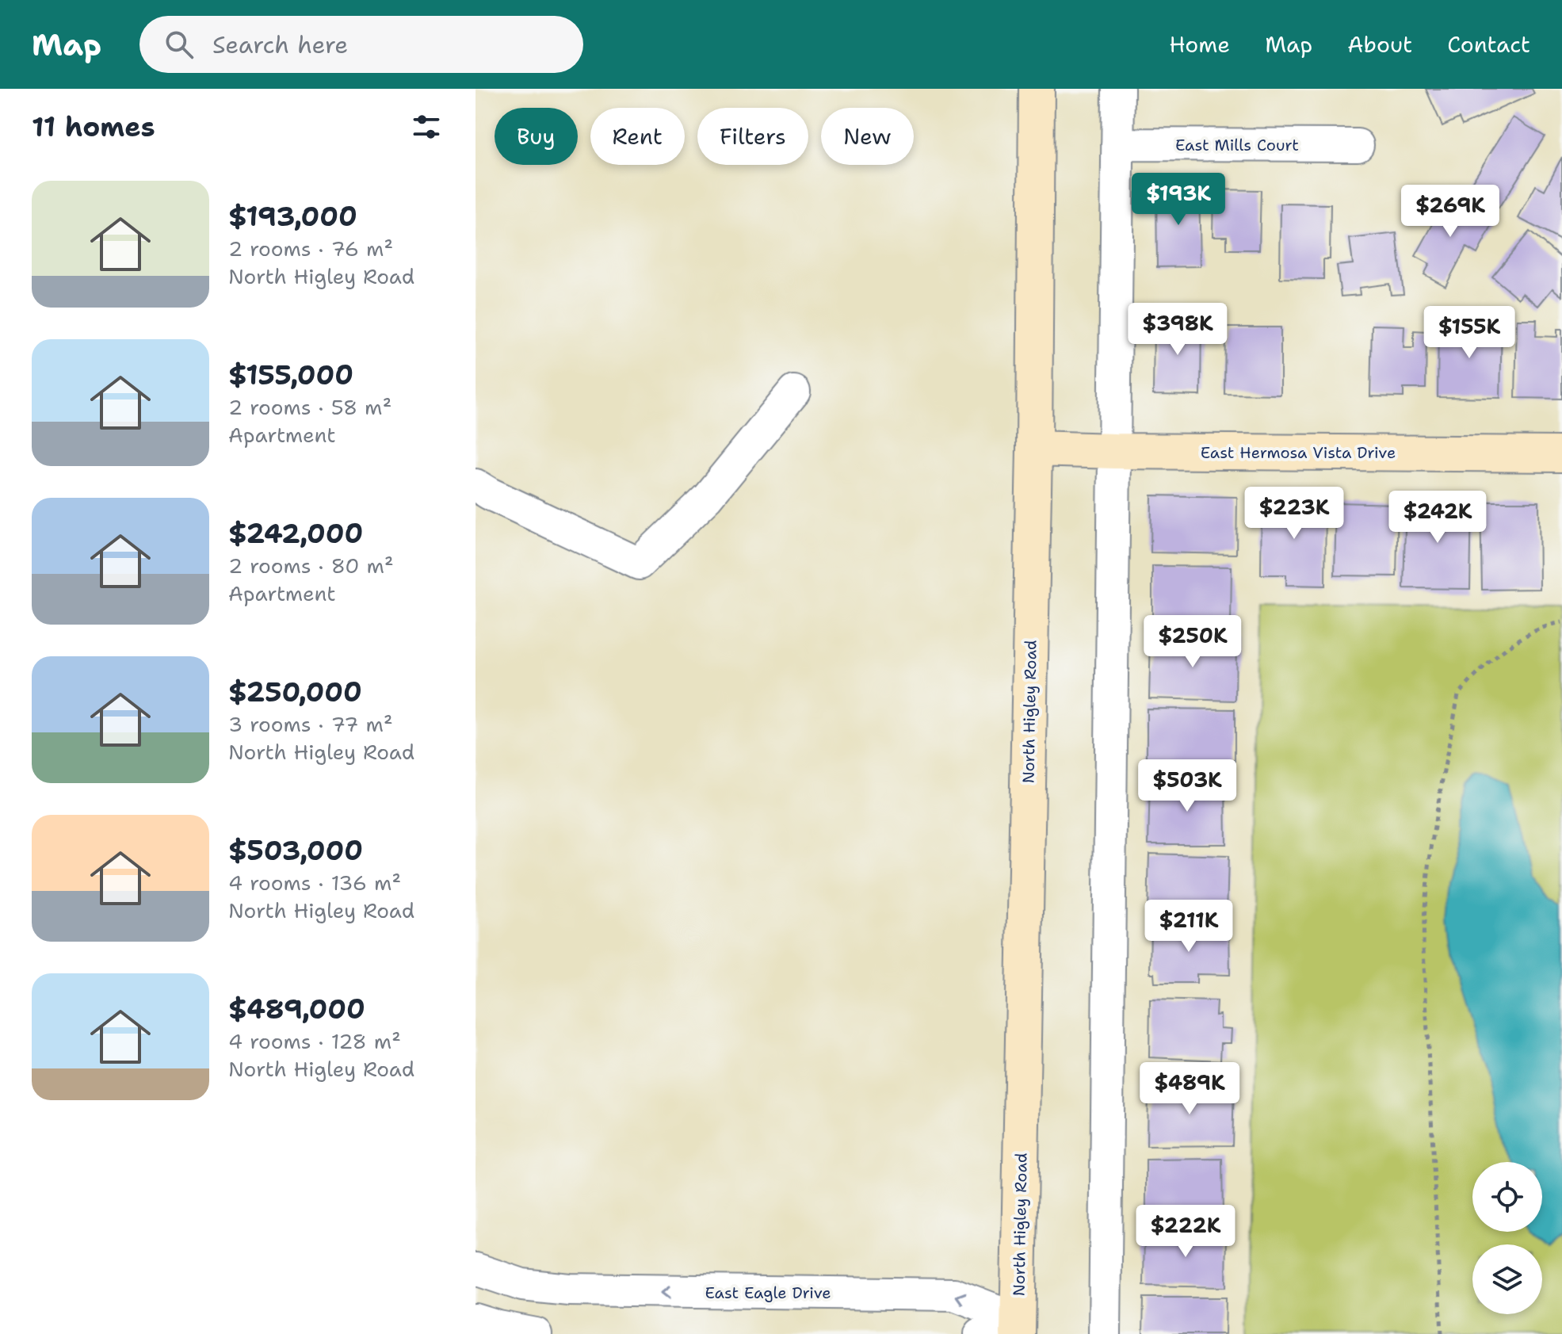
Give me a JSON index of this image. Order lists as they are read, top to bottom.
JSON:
{
  "streets": {
    "main road": ["East Hermosa Vista Drive", "North Higley Road"],
    "street": ["East Mills Court", "East Eagle Drive"]
  },
  "crossings": [
    ["East Hermosa Vista Drive", "North Higley Road"],
    ["North Higley Road", "East Eagle Drive"]
  ],
  "one_way": ["East Eagle Drive"],
  "page": {
    "header": "Map",
    "search": "Search here",
    "nav": [
      "Home",
      "Map",
      "About",
      "Contact"
    ],
    "heading": "11 homes",
    "chip": [
      "Buy",
      "Rent",
      "Filters",
      "New"
    ],
    "list": [
      {
        "name": "$193,000",
        "note": "2 rooms · 76 m² · North Higley Road"
      },
      {
        "name": "$155,000",
        "note": "2 rooms · 58 m² · Apartment"
      },
      {
        "name": "$242,000",
        "note": "2 rooms · 80 m² · Apartment"
      },
      {
        "name": "$250,000",
        "note": "3 rooms · 77 m² · North Higley Road"
      },
      {
        "name": "$503,000",
        "note": "4 rooms · 136 m² · North Higley Road"
      },
      {
        "name": "$489,000",
        "note": "4 rooms · 128 m² · North Higley Road"
      }
    ],
    "price": [
      "$193K",
      "$269K",
      "$398K",
      "$155K",
      "$223K",
      "$242K",
      "$250K",
      "$503K",
      "$211K",
      "$489K",
      "$222K"
    ]
  }
}
